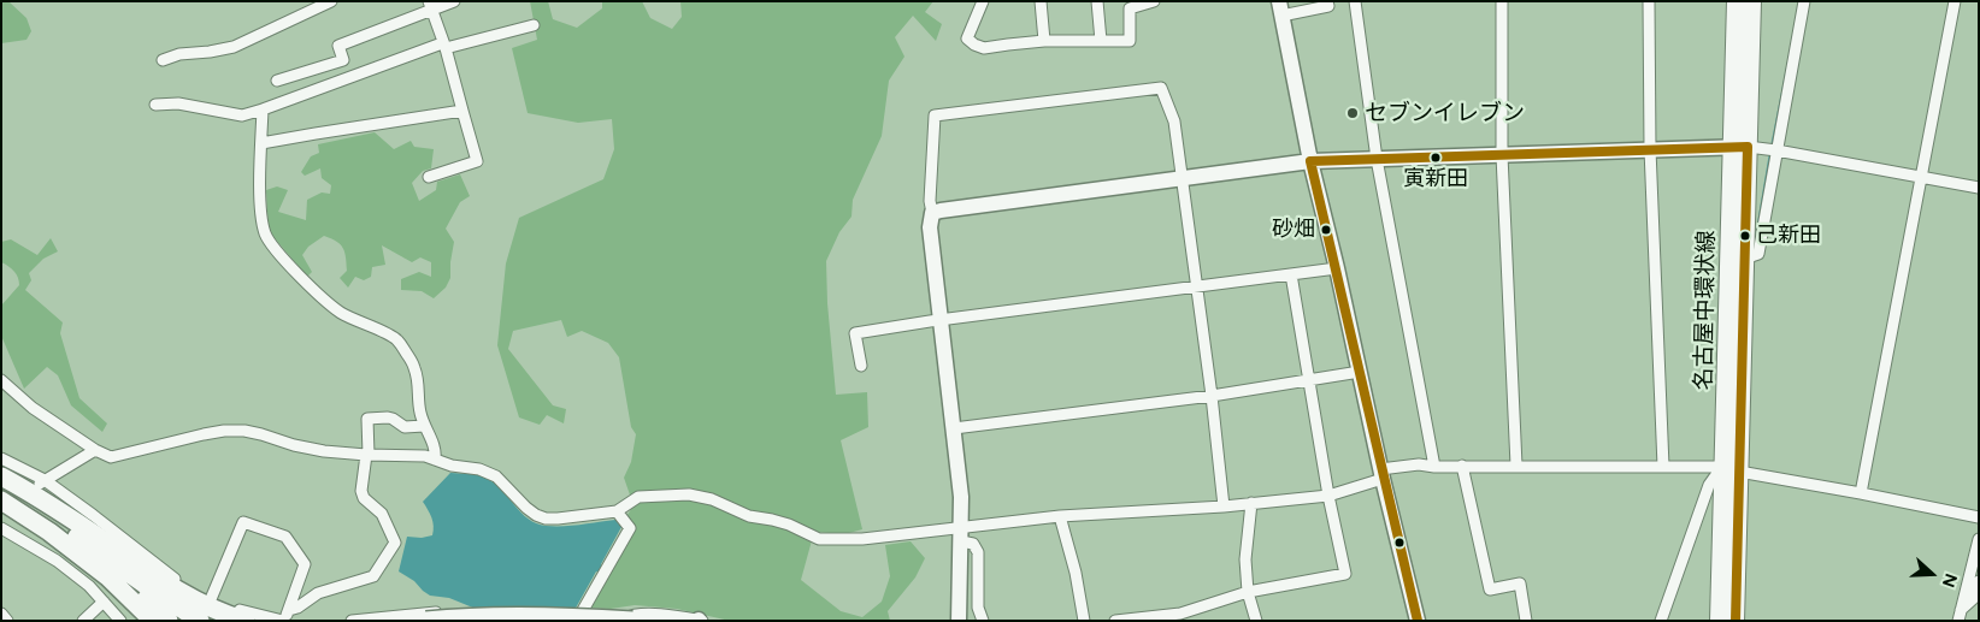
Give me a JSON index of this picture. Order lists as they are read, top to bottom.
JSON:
{
  "streets": {
    "main road": ["名古屋中環状線"]
  },
  "places": [
    "セブンイレブン",
    "寅新田",
    "砂畑",
    "己新田"
  ],
  "north": "right"
}
